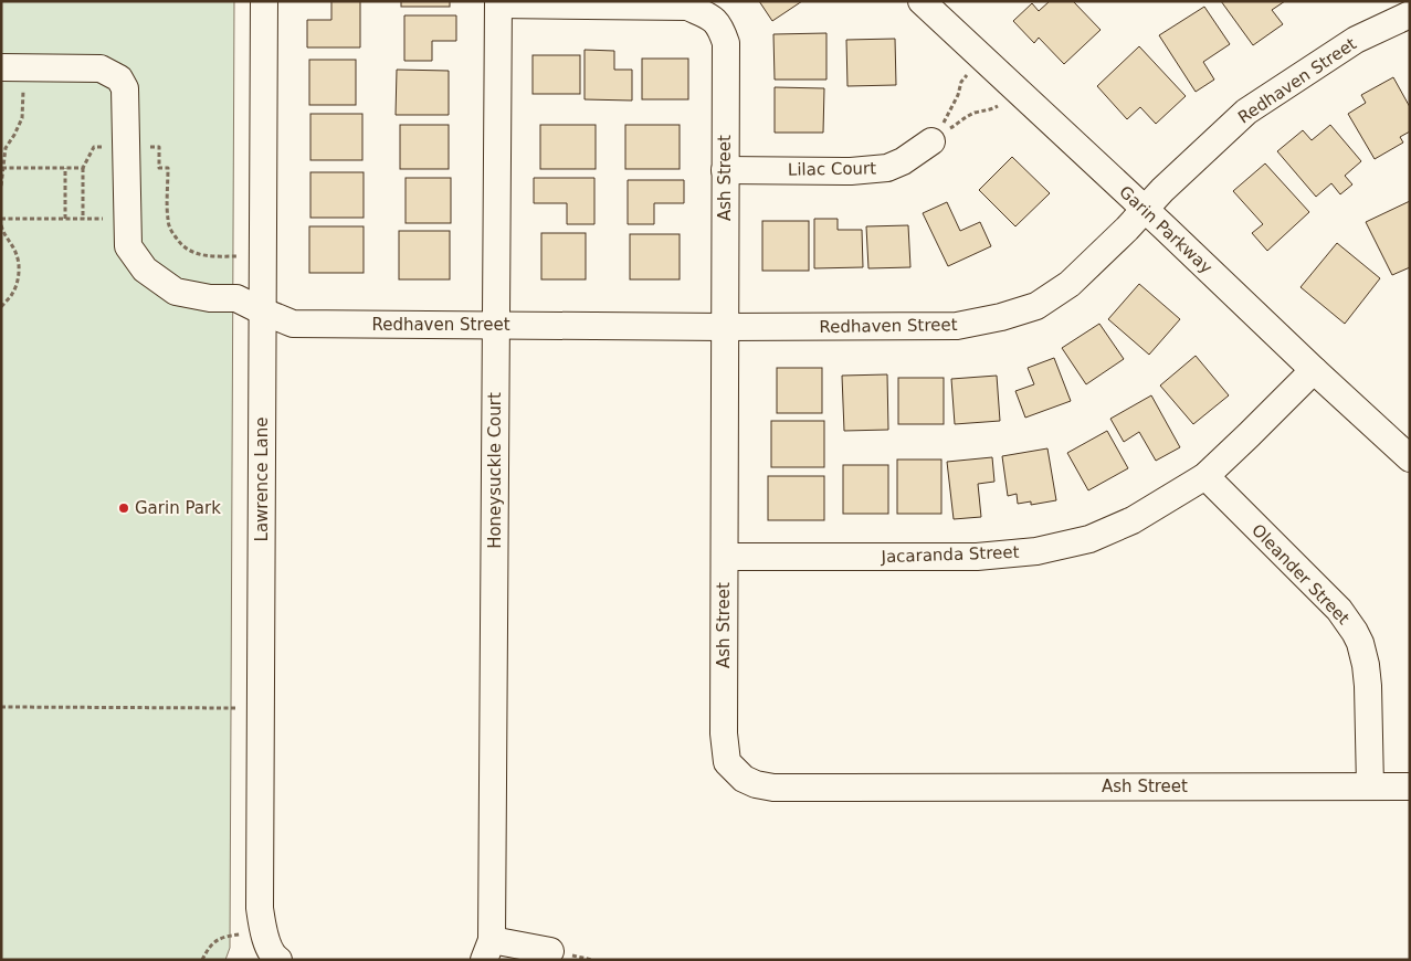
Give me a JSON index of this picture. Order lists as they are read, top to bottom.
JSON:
{
  "streets": {
    "street": [
      "Redhaven Street",
      "Lilac Court",
      "Ash Street",
      "Garin Parkway",
      "Honeysuckle Court",
      "Lawrence Lane",
      "Jacaranda Street",
      "Oleander Street"
    ]
  },
  "crossings": [
    ["Redhaven Street", "Ash Street"],
    ["Redhaven Street", "Garin Parkway"],
    ["Redhaven Street", "Honeysuckle Court"],
    ["Redhaven Street", "Lawrence Lane"],
    ["Lilac Court", "Ash Street"],
    ["Ash Street", "Honeysuckle Court"],
    ["Ash Street", "Jacaranda Street"],
    ["Ash Street", "Oleander Street"],
    ["Garin Parkway", "Jacaranda Street"],
    ["Jacaranda Street", "Oleander Street"]
  ],
  "places": ["Garin Park"]
}
